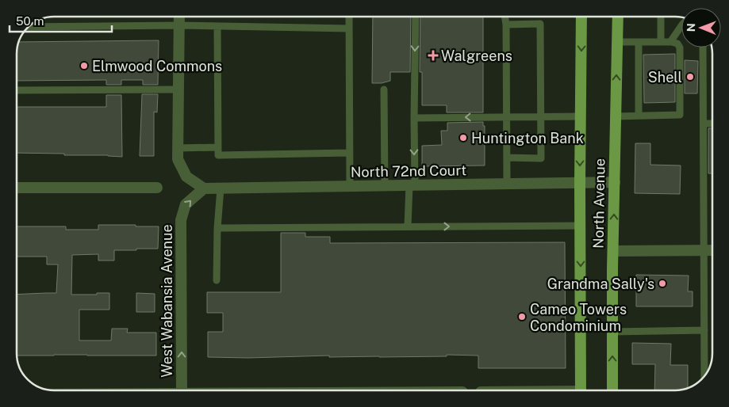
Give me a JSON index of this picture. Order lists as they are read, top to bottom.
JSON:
{
  "streets": {
    "main road": ["North Avenue"],
    "street": ["North 72nd Court", "West Wabansia Avenue"]
  },
  "crossings": [
    ["North 72nd Court", "North Avenue"],
    ["North 72nd Court", "West Wabansia Avenue"]
  ],
  "one_way": ["West Wabansia Avenue"],
  "places": {
    "health": ["Walgreens"],
    "other": [
      "Elmwood Commons",
      "Shell",
      "Huntington Bank",
      "Grandma Sally's",
      "Cameo Towers Condominium"
    ]
  },
  "scale_bar": "50 m",
  "north": "left"
}
